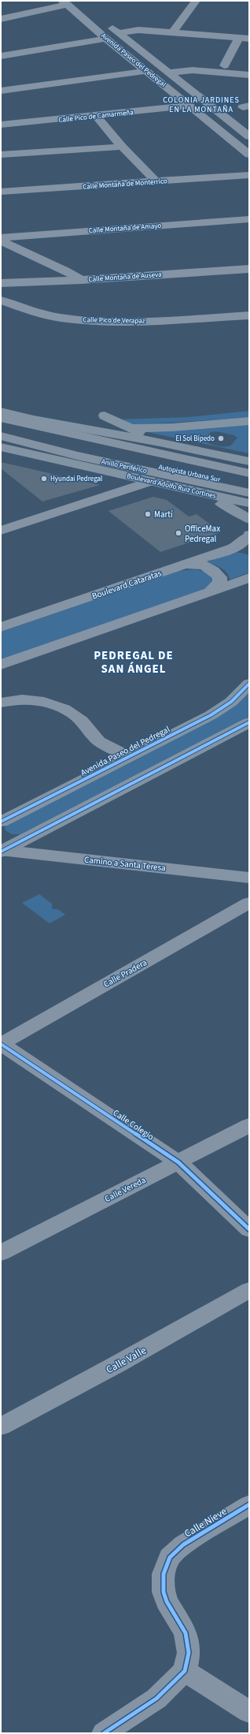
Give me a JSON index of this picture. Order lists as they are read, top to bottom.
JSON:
{
  "streets": {
    "highway": ["Anillo Periférico", "Autopista Urbana Sur"],
    "main road": ["Avenida Paseo del Pedregal", "Boulevard Adolfo Ruiz Cortines"],
    "street": [
      "Calle Pico de Camarmeña",
      "Calle Montaña de Monterrico",
      "Calle Montaña de Amayo",
      "Calle Montaña de Auseva",
      "Calle Pico de Verapaz",
      "Boulevard Cataratas",
      "Camino a Santa Teresa",
      "Calle Pradera",
      "Calle Colegio",
      "Calle Vereda",
      "Calle Valle",
      "Calle Nieve"
    ]
  },
  "crossings": [
    ["Avenida Paseo del Pedregal", "Calle Pico de Camarmeña"],
    ["Calle Pradera", "Calle Colegio"],
    ["Calle Colegio", "Calle Vereda"]
  ],
  "districts": ["COLONIA JARDINES EN LA MONTAÑA", "PEDREGAL DE SAN ÁNGEL"],
  "places": [
    "El Sol Bípedo",
    "Hyundai Pedregal",
    "Martí",
    "OfficeMax Pedregal"
  ]
}
